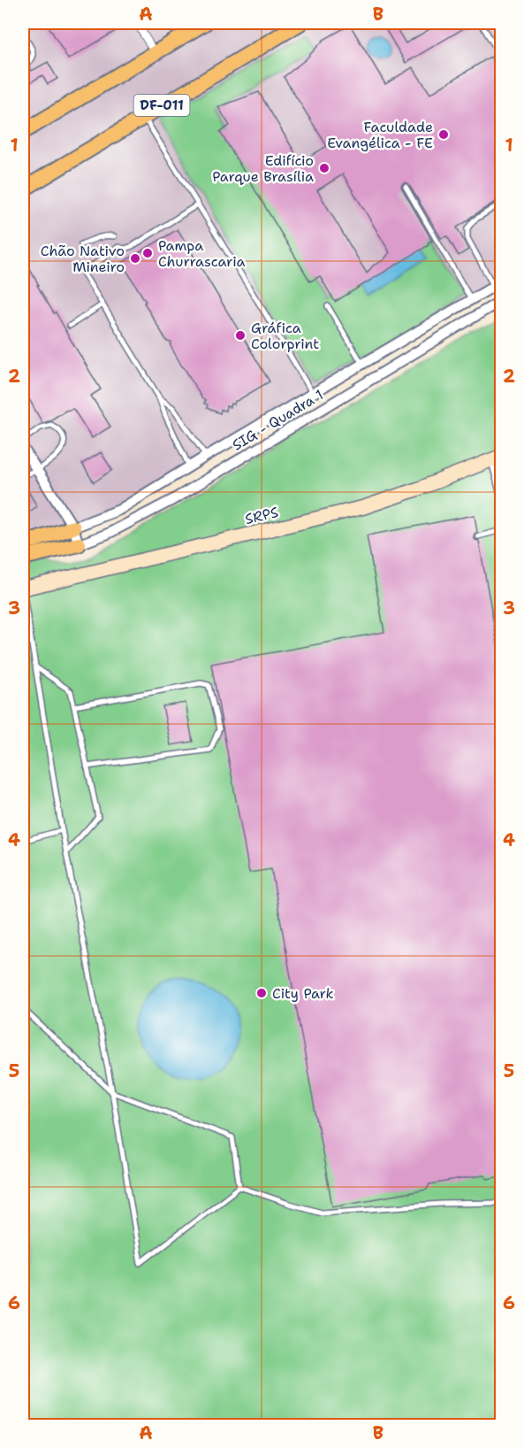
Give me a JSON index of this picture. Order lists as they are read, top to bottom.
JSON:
{
  "streets": {
    "main road": ["DF-011", "SRPS"],
    "street": ["SIG - Quadra 1"]
  },
  "places": [
    "Faculdade Evangélica - FE",
    "Edifício Parque Brasília",
    "Pampa Churrascaria",
    "Chão Nativo Mineiro",
    "Gráfica Colorprint",
    "City Park"
  ],
  "grid": {
    "columns": ["A", "B"],
    "rows": [
      "1",
      "2",
      "3",
      "4",
      "5",
      "6"
    ]
  }
}
